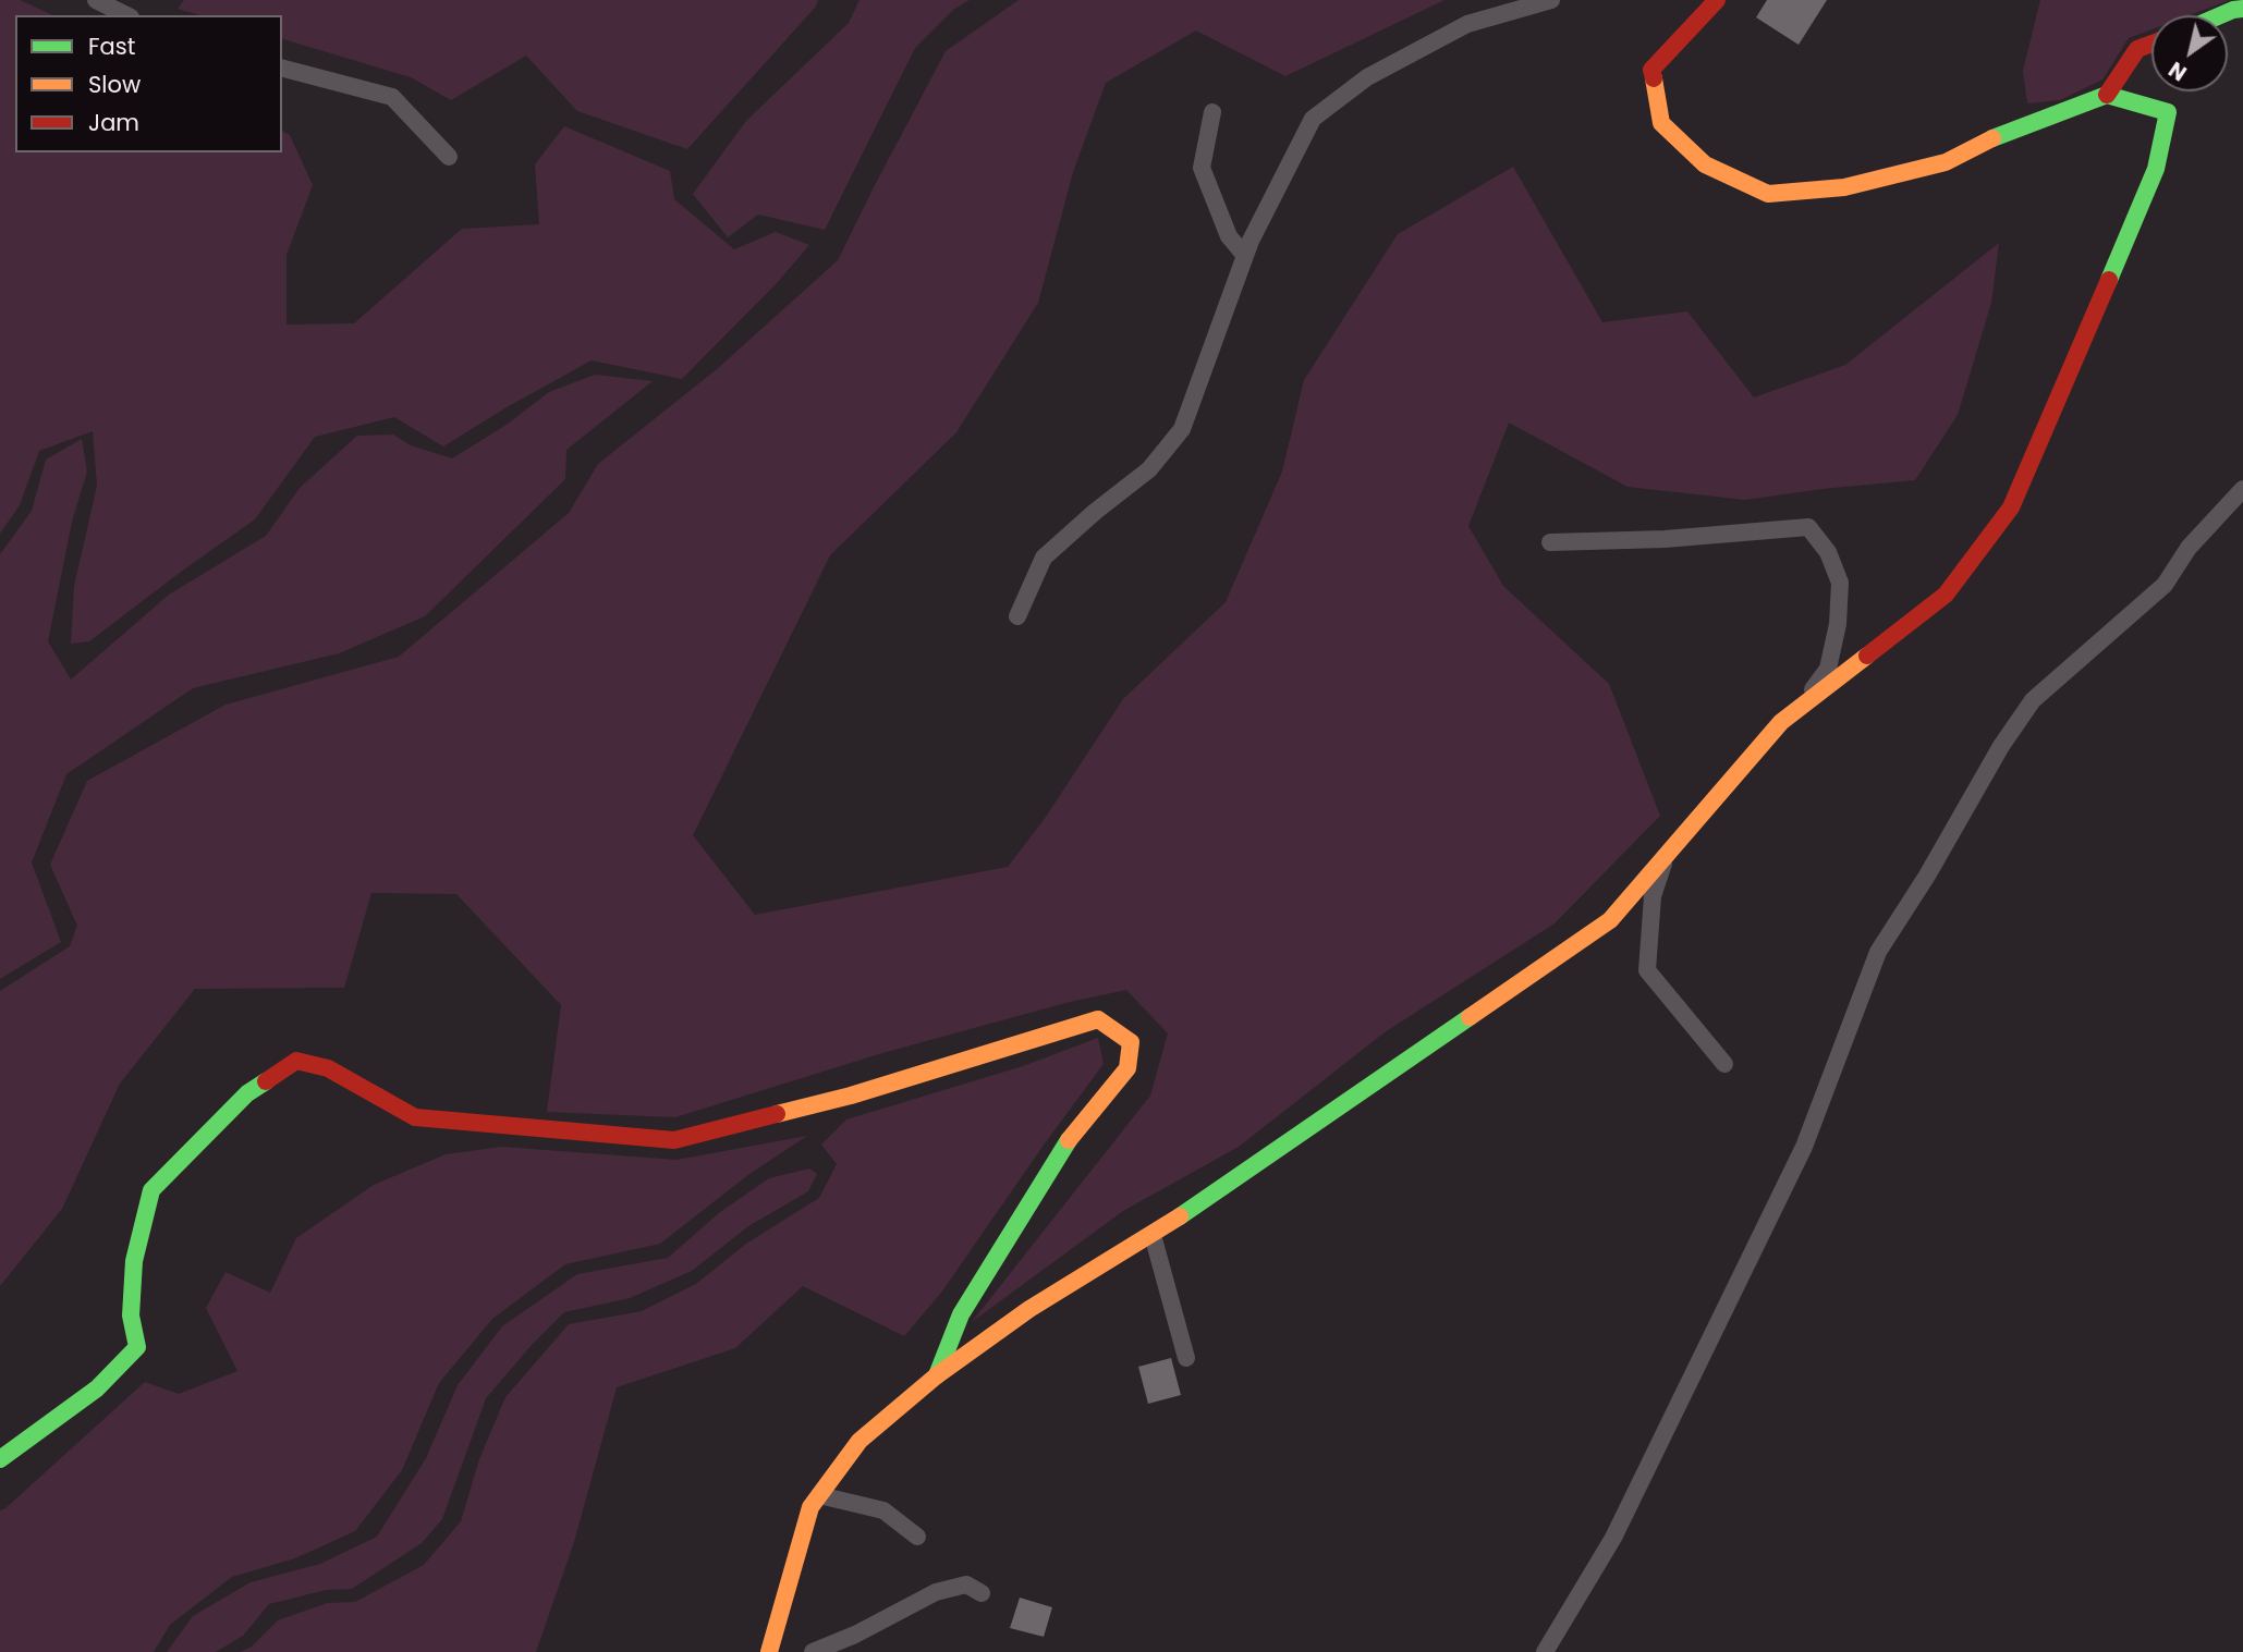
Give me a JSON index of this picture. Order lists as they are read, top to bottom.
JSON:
{
  "legend": ["Fast", "Slow", "Jam"],
  "north": "bottom left"
}
